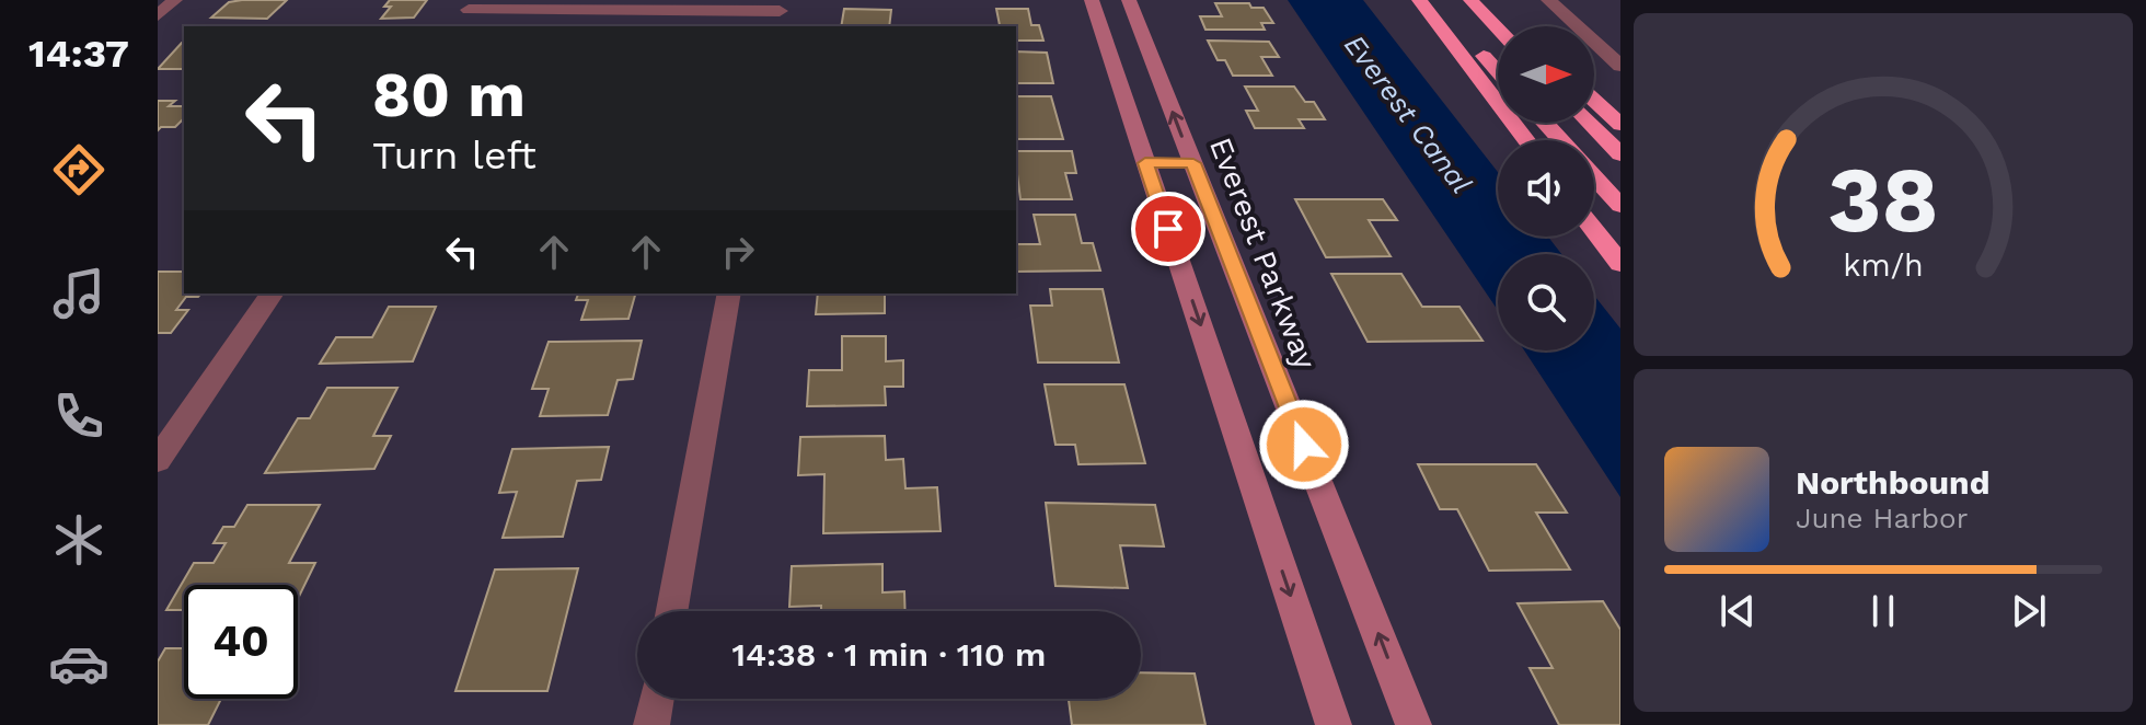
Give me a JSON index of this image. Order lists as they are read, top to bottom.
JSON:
{
  "streets": {
    "street": ["Everest Parkway"]
  },
  "water": ["Everest Canal"],
  "north": "right",
  "page": {
    "tabs": "14:37",
    "turn": ["80 m", "Turn left"],
    "song": ["Northbound", "June Harbor"],
    "limit": "40",
    "trip": "14:38 · 1 min · 110 m",
    "gauge": ["38", "km/h"]
  }
}
